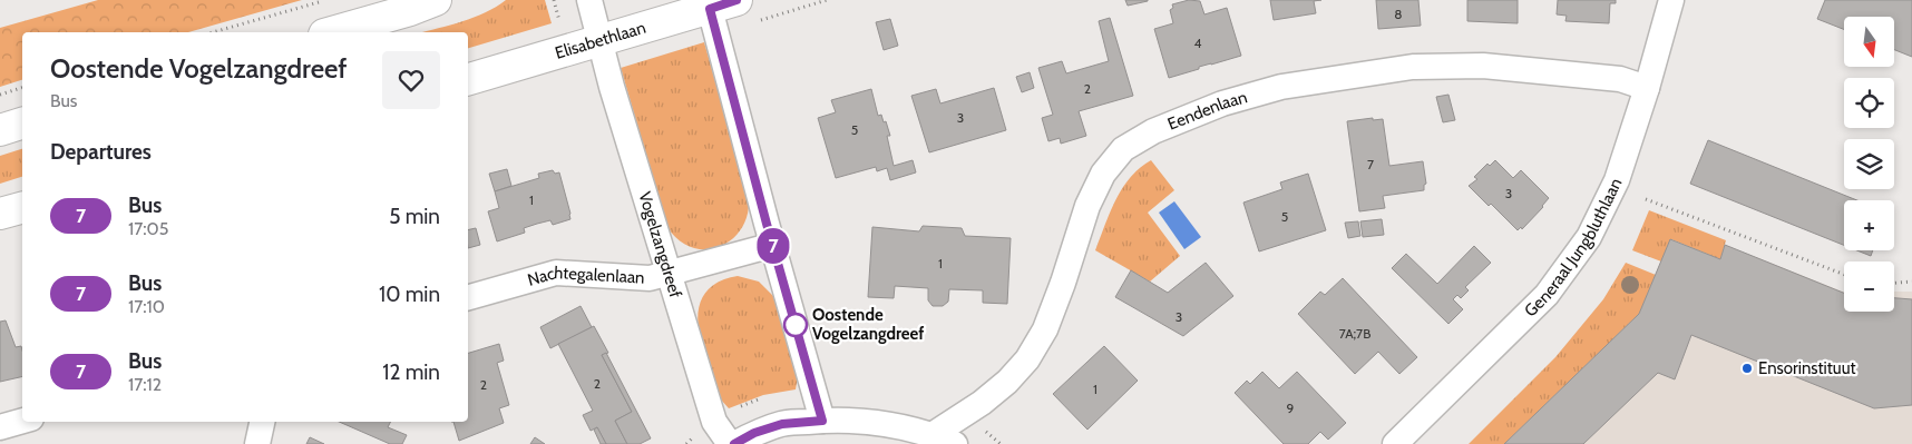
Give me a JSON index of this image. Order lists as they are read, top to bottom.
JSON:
{
  "streets": {
    "main road": ["Elisabethlaan"],
    "street": [
      "Eendenlaan",
      "Vogelzangdreef",
      "Generaal Jungbluthlaan",
      "Nachtegalenlaan"
    ]
  },
  "crossings": [
    ["Elisabethlaan", "Vogelzangdreef"],
    ["Eendenlaan", "Generaal Jungbluthlaan"],
    ["Vogelzangdreef", "Nachtegalenlaan"]
  ],
  "places": ["Oostende Vogelzangdreef", "Ensorinstituut"],
  "lines": ["bus line 7"],
  "house_numbers": [
    "8",
    "4",
    "2",
    "3",
    "5",
    "7",
    "3",
    "1",
    "5",
    "1",
    "3",
    "7A;7B",
    "2",
    "2",
    "1",
    "9"
  ],
  "north": "bottom",
  "page": {
    "on_map": "7",
    "map_buttons": ["+", "−"],
    "heading": [
      ["Oostende Vogelzangdreef", "Bus"],
      "Departures"
    ],
    "list": [
      {
        "mark": "7",
        "name": "Bus",
        "note": "17:05",
        "value": "5 min"
      },
      {
        "mark": "7",
        "name": "Bus",
        "note": "17:10",
        "value": "10 min"
      },
      {
        "mark": "7",
        "name": "Bus",
        "note": "17:12",
        "value": "12 min"
      }
    ]
  }
}
